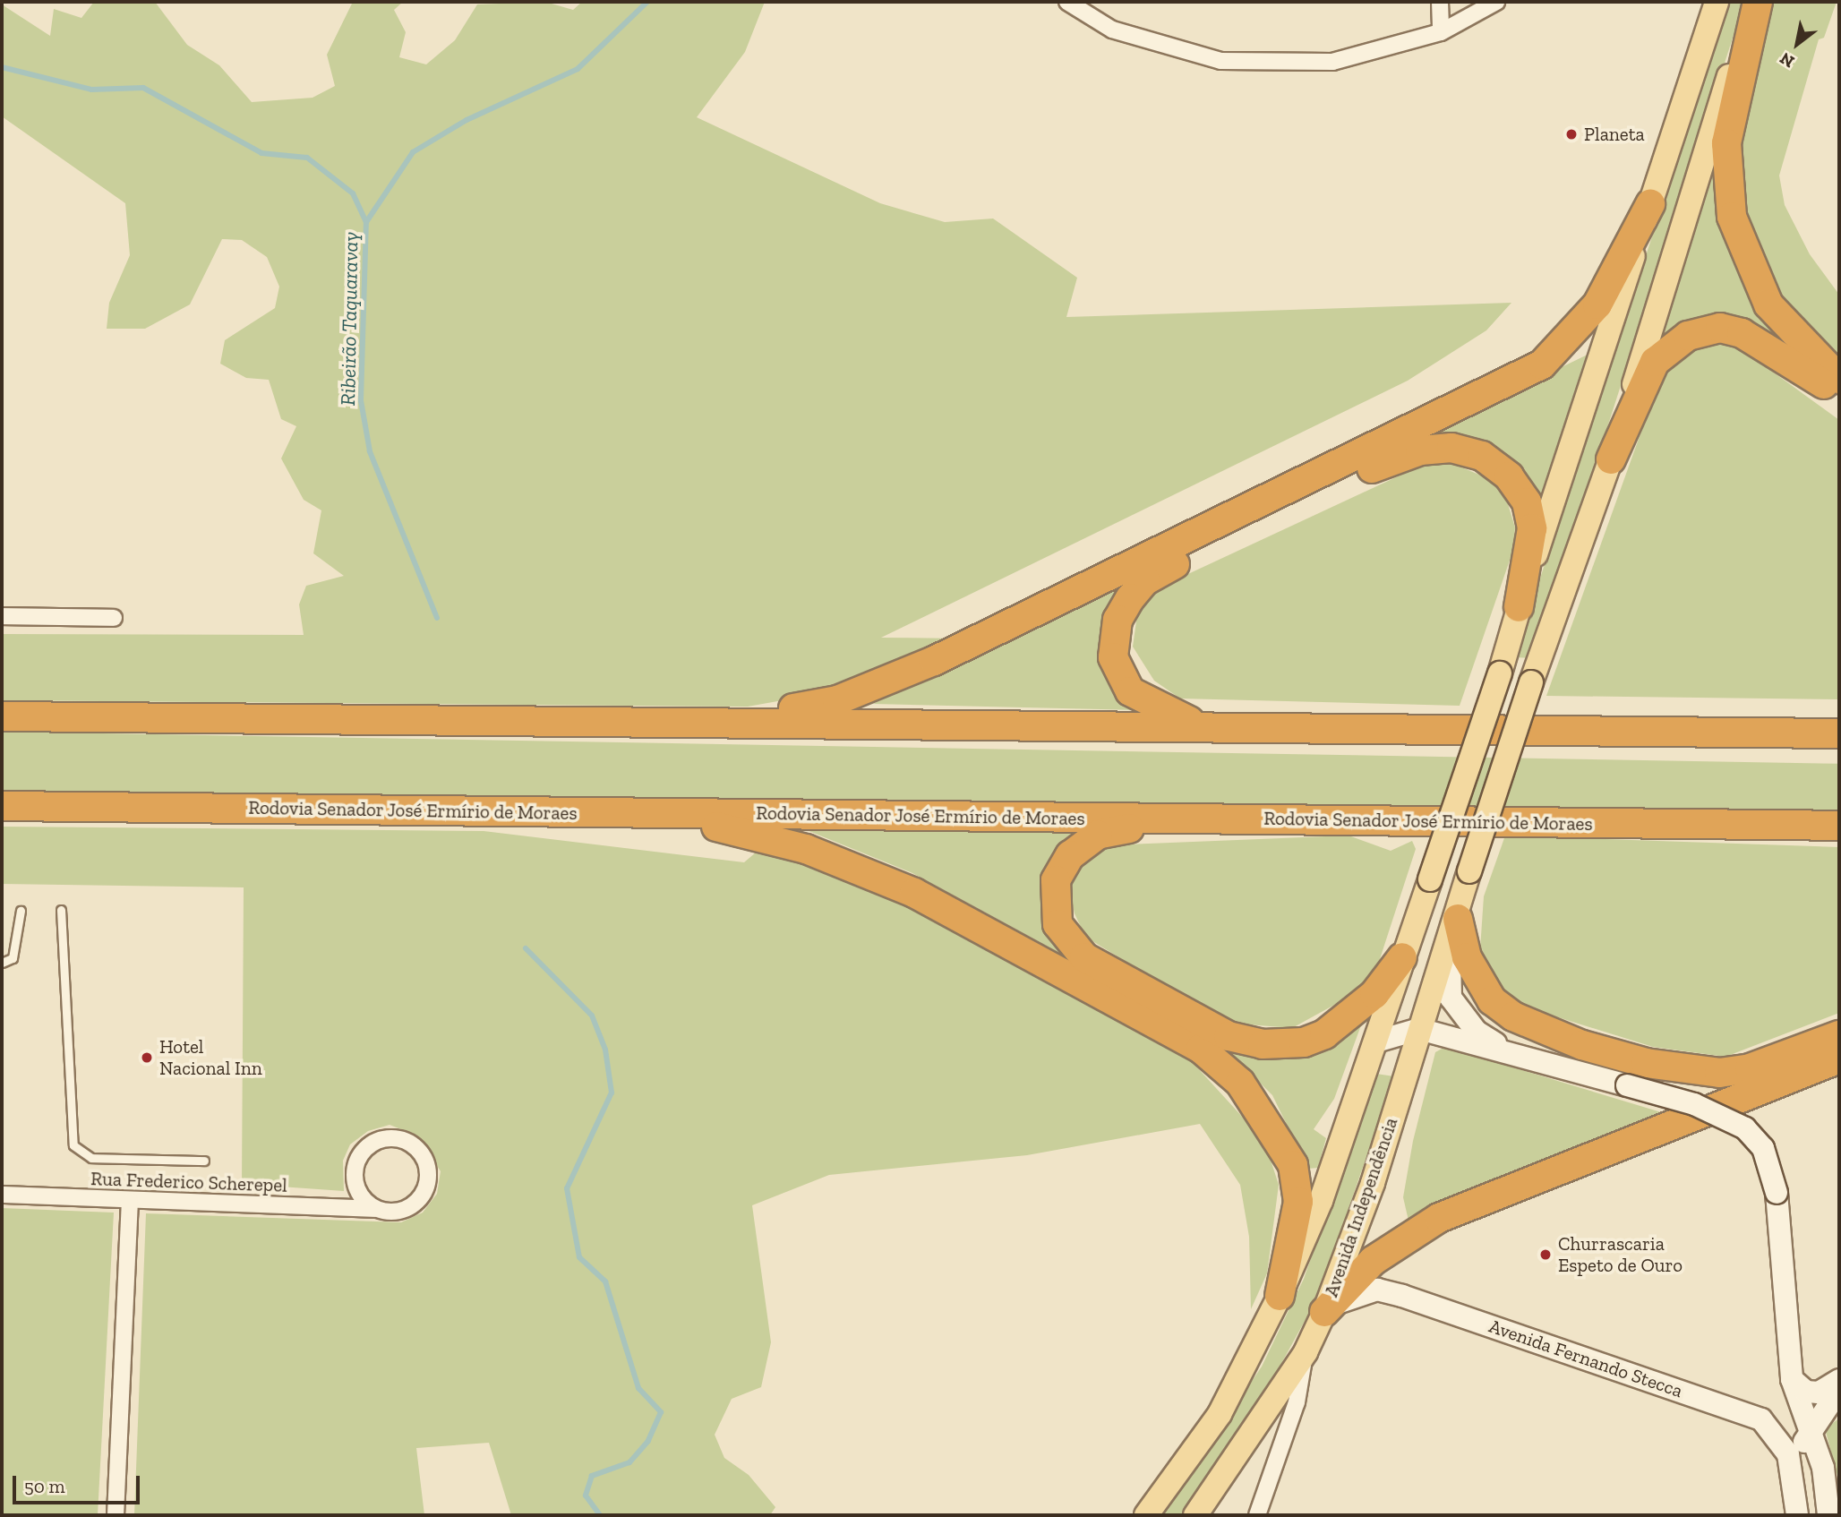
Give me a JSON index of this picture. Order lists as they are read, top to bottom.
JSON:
{
  "streets": {
    "highway": ["Rodovia Senador José Ermírio de Moraes"],
    "main road": ["Avenida Independência", "Avenida Fernando Stecca"],
    "street": ["Rua Frederico Scherepel"]
  },
  "crossings": [
    ["Avenida Independência", "Avenida Fernando Stecca"]
  ],
  "water": ["Ribeirão Taquaravay"],
  "places": ["Planeta", "Hotel Nacional Inn", "Churrascaria Espeto de Ouro"],
  "scale_bar": "50 m",
  "north": "bottom left"
}
